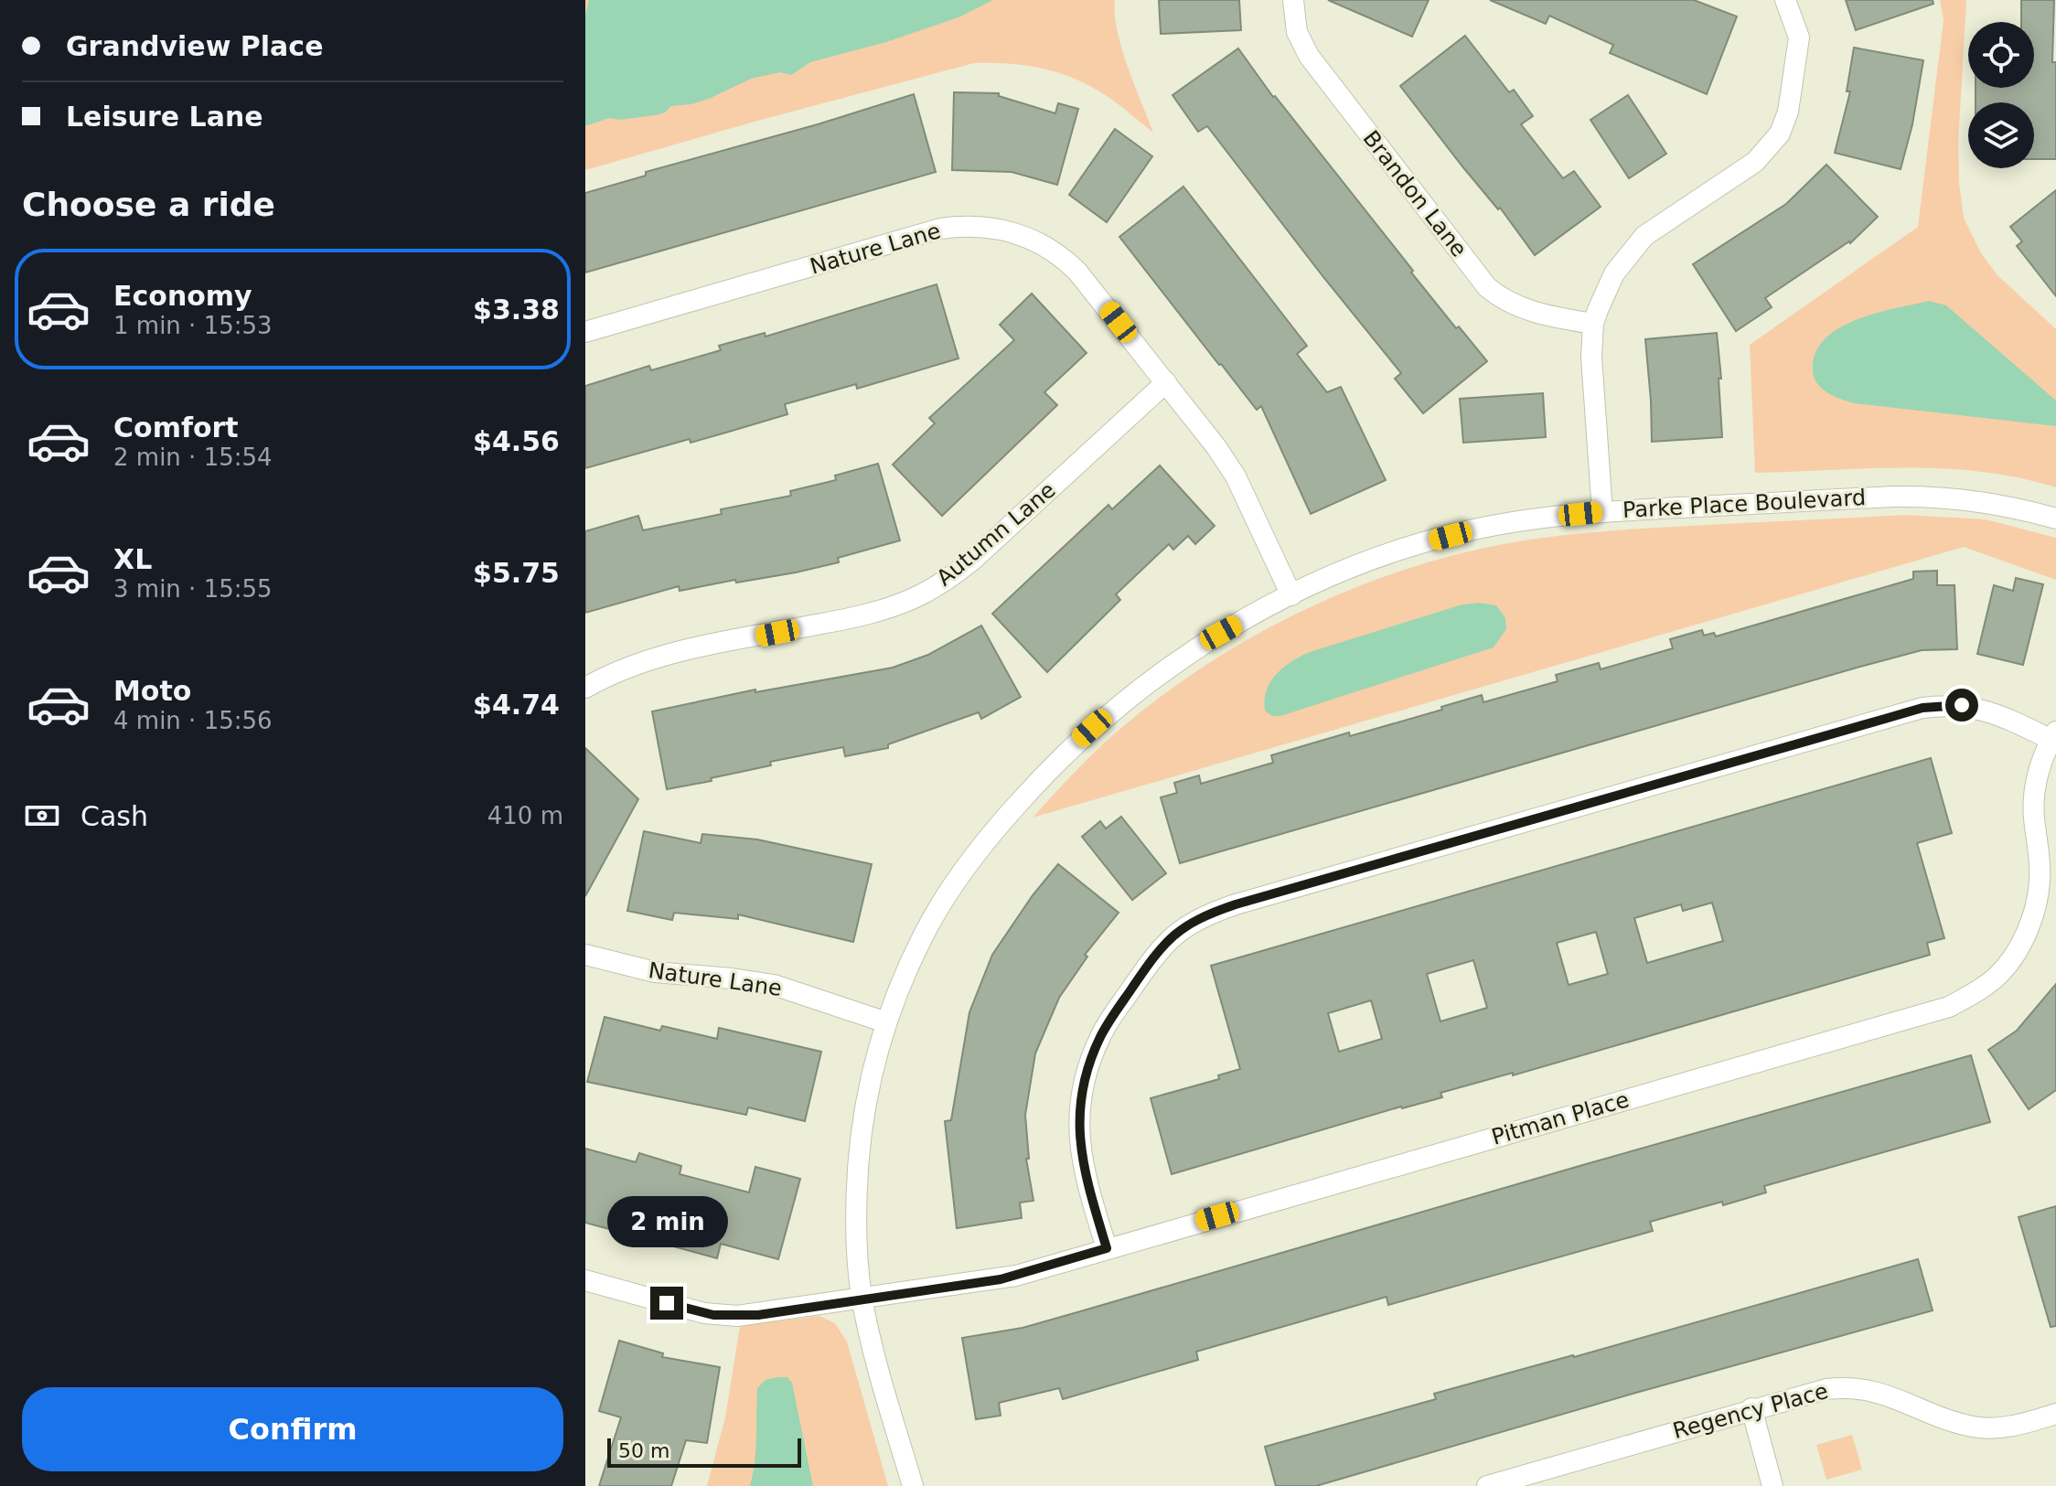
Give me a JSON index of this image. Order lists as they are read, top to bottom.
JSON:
{
  "streets": {
    "street": [
      "Brandon Lane",
      "Nature Lane",
      "Parke Place Boulevard",
      "Autumn Lane",
      "Pitman Place",
      "Regency Place"
    ]
  },
  "crossings": [
    ["Nature Lane", "Parke Place Boulevard"],
    ["Nature Lane", "Autumn Lane"],
    ["Parke Place Boulevard", "Pitman Place"]
  ],
  "scale_bar": "50 m",
  "page": {
    "banner": ["Grandview Place", "Leisure Lane"],
    "heading": "Choose a ride",
    "list": [
      {
        "name": "Economy",
        "note": "1 min · 15:53",
        "value": "$3.38"
      },
      {
        "name": "Comfort",
        "note": "2 min · 15:54",
        "value": "$4.56"
      },
      {
        "name": "XL",
        "note": "3 min · 15:55",
        "value": "$5.75"
      },
      {
        "name": "Moto",
        "note": "4 min · 15:56",
        "value": "$4.74"
      }
    ],
    "pay": ["Cash", "410 m"],
    "bubble": "2 min",
    "buttons": "Confirm",
    "scale": "50 m"
  }
}
